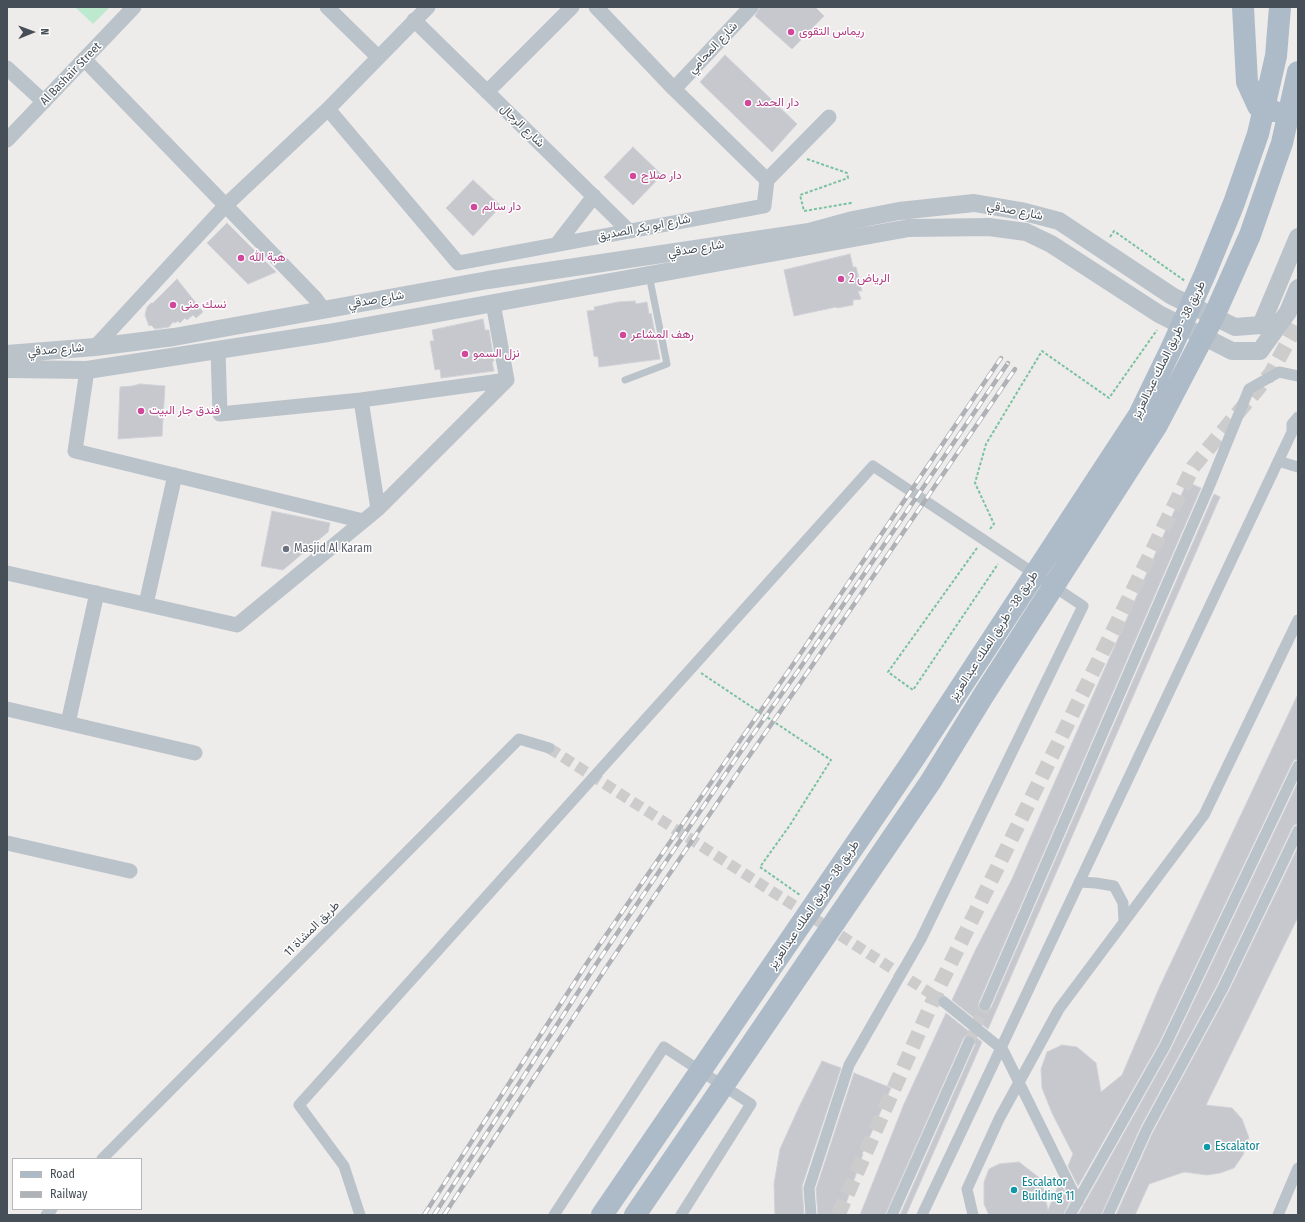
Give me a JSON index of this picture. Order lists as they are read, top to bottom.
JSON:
{
  "streets": {
    "main road": ["طريق 38 - طريق الملك عبدالعزيز"],
    "street": [
      "شارع المحامي",
      "Al Bashair Street",
      "شارع الرجال",
      "شارع صدقي",
      "شارع ابو بكر الصديق",
      "طريق المشاة 11"
    ]
  },
  "crossings": [
    ["شارع الرجال", "شارع ابو بكر الصديق"]
  ],
  "places": [
    "ريماس التقوى",
    "دار الحمد",
    "دار صلاح",
    "دار سالم",
    "هبة الله",
    "الرياض 2",
    "نسك منى",
    "رهف المشاعر",
    "نزل السمو",
    "فندق جار البيت",
    "Masjid Al Karam",
    "Escalator",
    "Escalator Building 11"
  ],
  "legend": ["Road", "Railway"],
  "north": "right"
}
